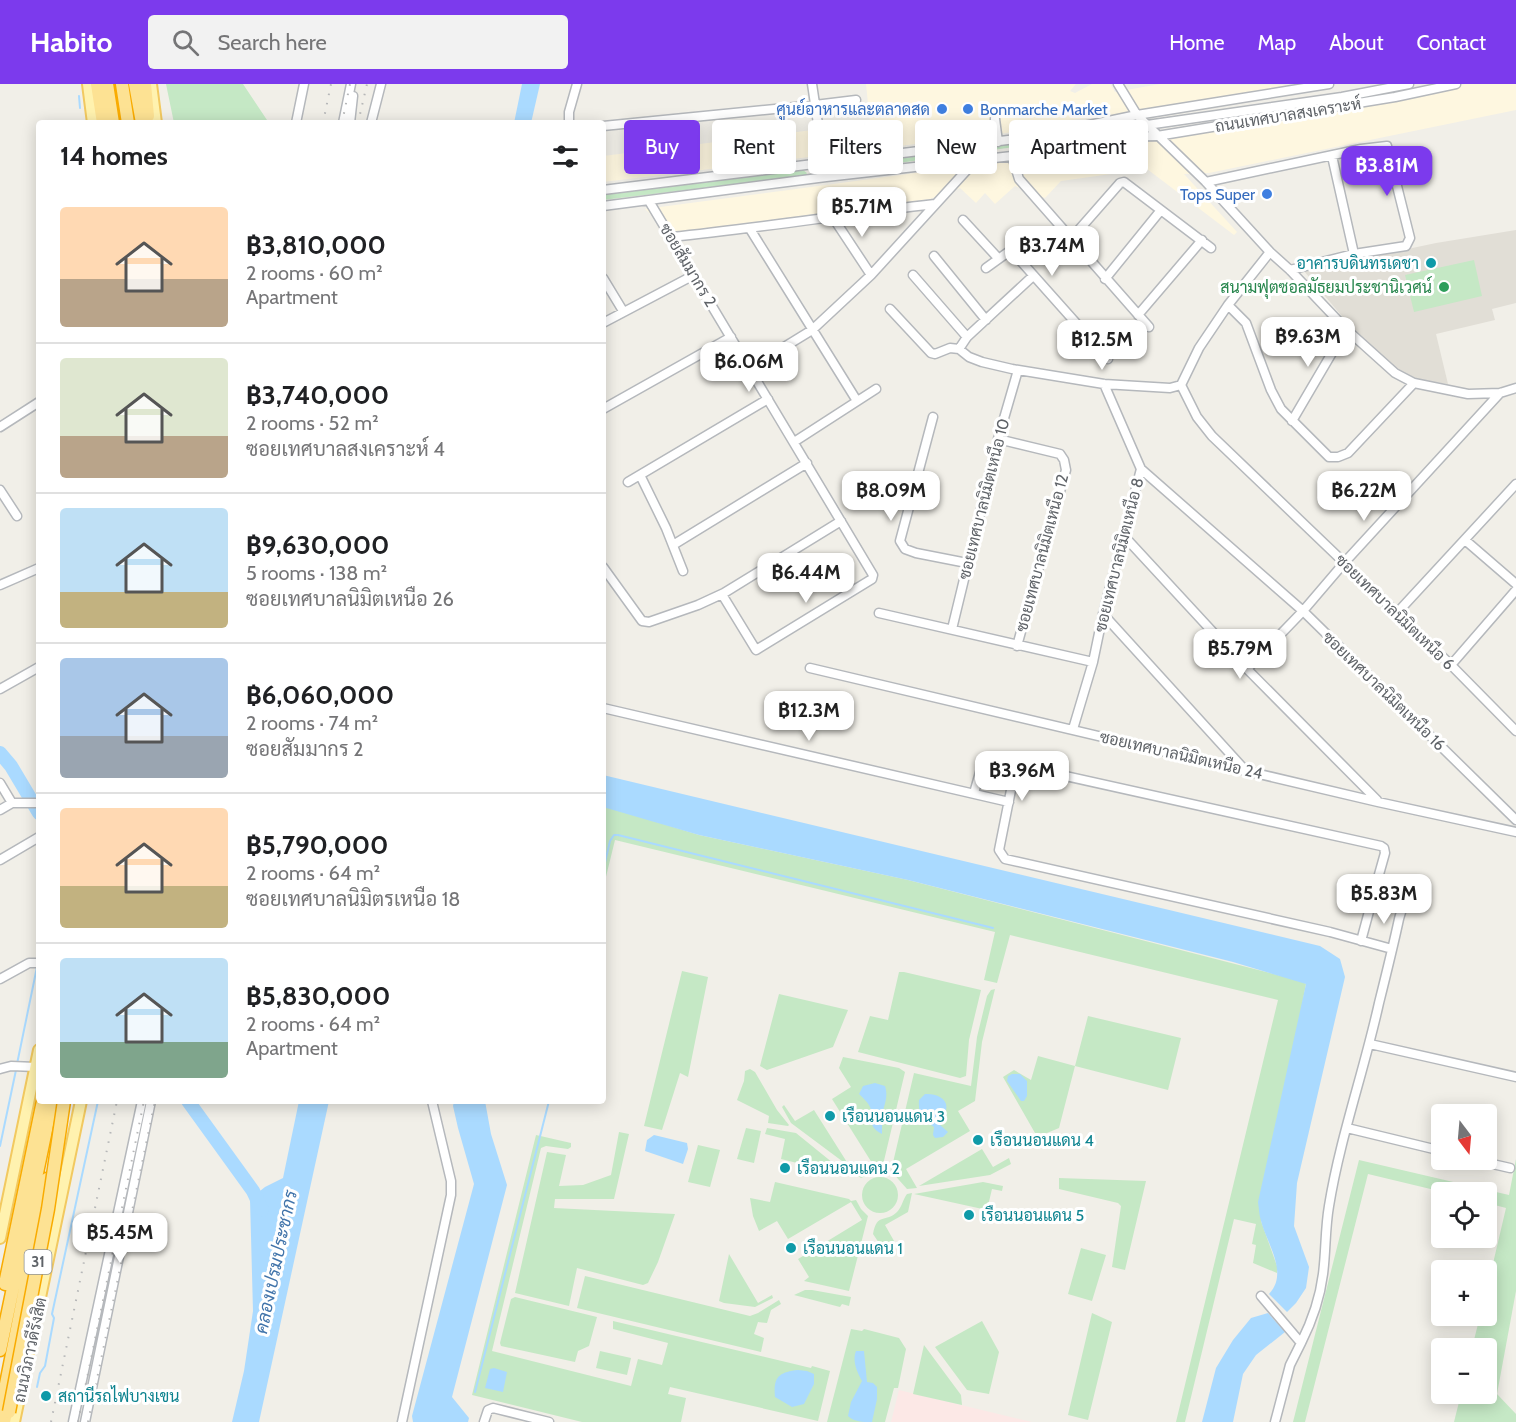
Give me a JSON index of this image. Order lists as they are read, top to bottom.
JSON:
{
  "streets": {
    "highway": ["31", "ถนนวิภาวดีรังสิต"],
    "street": [
      "ถนนเทศบาลสงเคราะห์",
      "ซอยสัมมากร 2",
      "ซอยเทศบาลนิมิตเหนือ 10",
      "ซอยเทศบาลนิมิตเหนือ 12",
      "ซอยเทศบาลนิมิตเหนือ 8",
      "ซอยเทศบาลนิมิตเหนือ 6",
      "ซอยเทศบาลนิมิตเหนือ 16",
      "ซอยเทศบาลนิมิตเหนือ 24"
    ]
  },
  "crossings": [
    ["ถนนเทศบาลสงเคราะห์", "ซอยสัมมากร 2"],
    ["ซอยเทศบาลนิมิตเหนือ 10", "ซอยเทศบาลนิมิตเหนือ 12"],
    ["ซอยเทศบาลนิมิตเหนือ 8", "ซอยเทศบาลนิมิตเหนือ 16"],
    ["ซอยเทศบาลนิมิตเหนือ 8", "ซอยเทศบาลนิมิตเหนือ 24"]
  ],
  "water": ["คลองเปรมประชากร"],
  "places": [
    "ศูนย์อาหารและตลาดสด",
    "Bonmarche Market",
    "Tops Super",
    "อาคารบดินทรเดชา",
    "สนามฟุตซอลมัธยมประชานิเวศน์",
    "เรือนนอนแดน 3",
    "เรือนนอนแดน 4",
    "เรือนนอนแดน 2",
    "เรือนนอนแดน 5",
    "เรือนนอนแดน 1",
    "สถานีรถไฟบางเขน"
  ],
  "north": "bottom",
  "page": {
    "header": "Habito",
    "search": "Search here",
    "nav": [
      "Home",
      "Map",
      "About",
      "Contact"
    ],
    "chip": [
      "Buy",
      "Rent",
      "Filters",
      "New",
      "Apartment"
    ],
    "heading": "14 homes",
    "price": [
      "฿3.81M",
      "฿5.71M",
      "฿3.74M",
      "฿9.63M",
      "฿12.5M",
      "฿6.06M",
      "฿8.09M",
      "฿6.22M",
      "฿6.44M",
      "฿5.79M",
      "฿12.3M",
      "฿3.96M",
      "฿5.83M",
      "฿5.45M"
    ],
    "list": [
      {
        "name": "฿3,810,000",
        "note": "2 rooms · 60 m² · Apartment"
      },
      {
        "name": "฿3,740,000",
        "note": "2 rooms · 52 m² · ซอยเทศบาลสงเคราะห์ 4"
      },
      {
        "name": "฿9,630,000",
        "note": "5 rooms · 138 m² · ซอยเทศบาลนิมิตเหนือ 26"
      },
      {
        "name": "฿6,060,000",
        "note": "2 rooms · 74 m² · ซอยสัมมากร 2"
      },
      {
        "name": "฿5,790,000",
        "note": "2 rooms · 64 m² · ซอยเทศบาลนิมิตรเหนือ 18"
      },
      {
        "name": "฿5,830,000",
        "note": "2 rooms · 64 m² · Apartment"
      }
    ],
    "map_buttons": ["+", "−"]
  }
}
